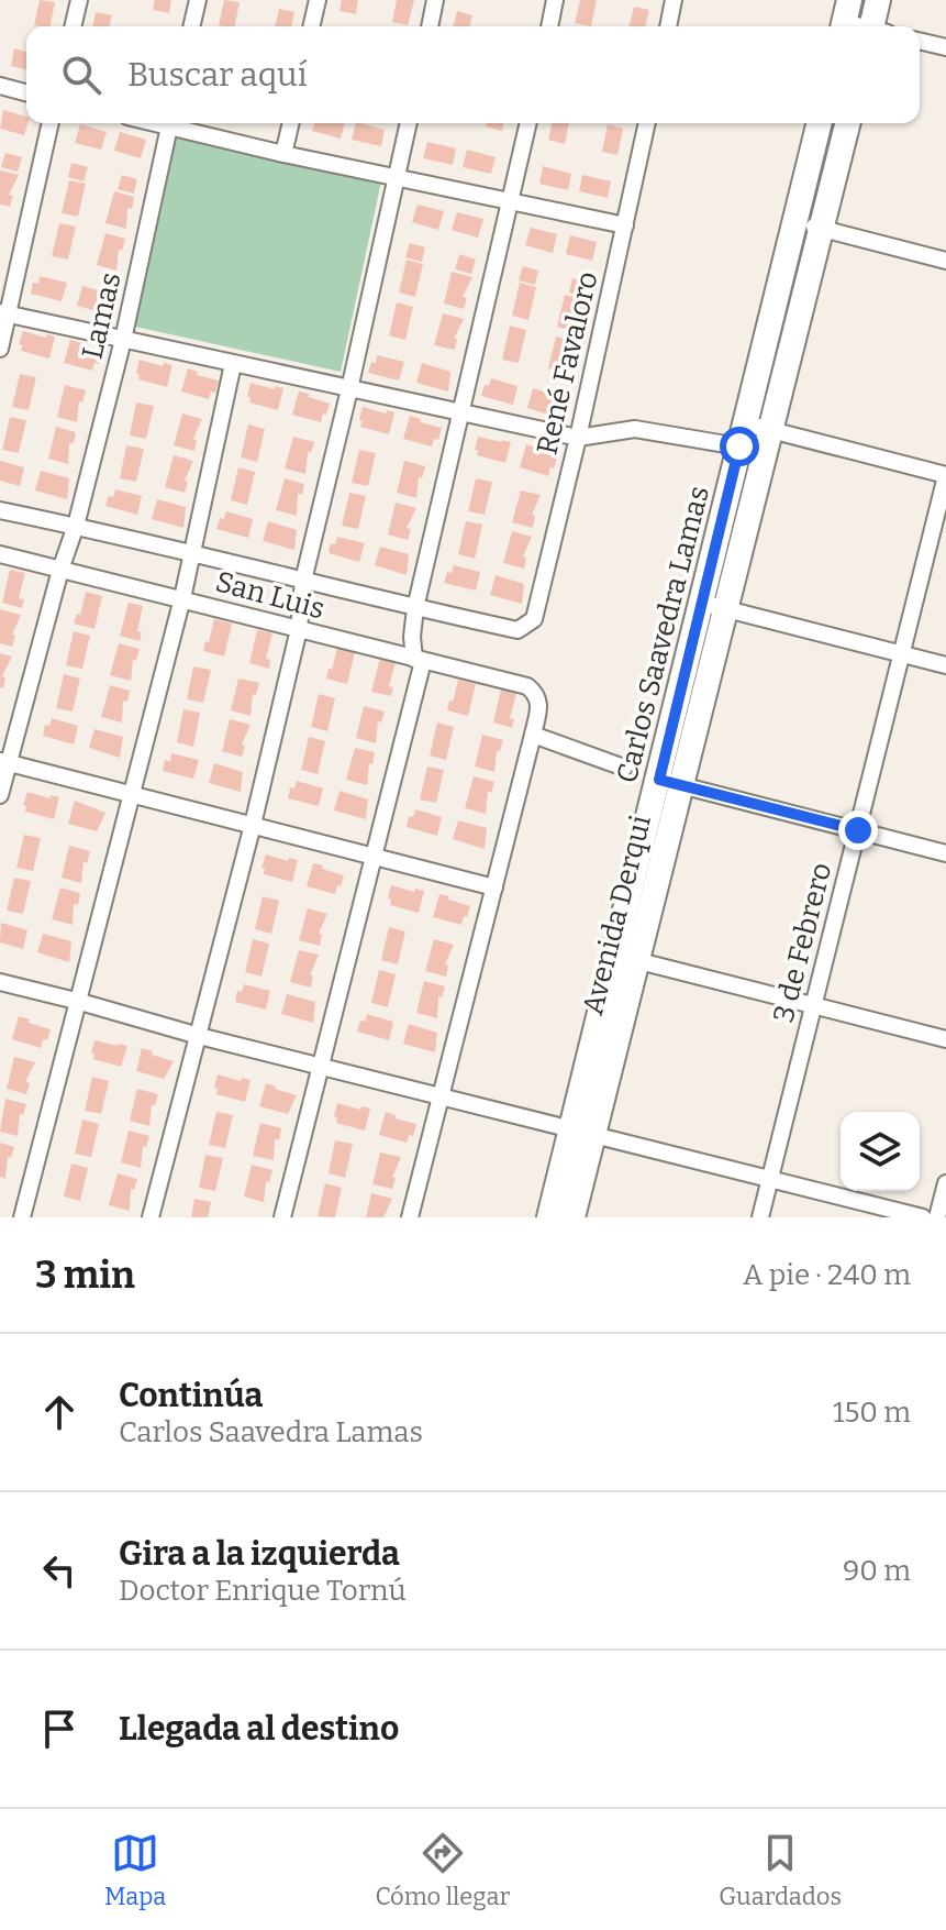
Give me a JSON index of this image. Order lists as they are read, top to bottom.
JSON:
{
  "streets": {
    "main road": ["Carlos Saavedra Lamas", "Avenida Derqui"],
    "street": [
      "Lamas",
      "René Favaloro",
      "San Luis",
      "3 de Febrero"
    ]
  },
  "crossings": [
    ["Lamas", "San Luis"],
    ["Carlos Saavedra Lamas", "Avenida Derqui"]
  ],
  "page": {
    "search": "Buscar aquí",
    "heading": ["3 min", "A pie · 240 m"],
    "list": [
      ["Continúa", "Carlos Saavedra Lamas", "150 m"],
      ["Gira a la izquierda", "Doctor Enrique Tornú", "90 m"],
      "Llegada al destino"
    ],
    "nav": ["Mapa", "Cómo llegar", "Guardados"]
  }
}
